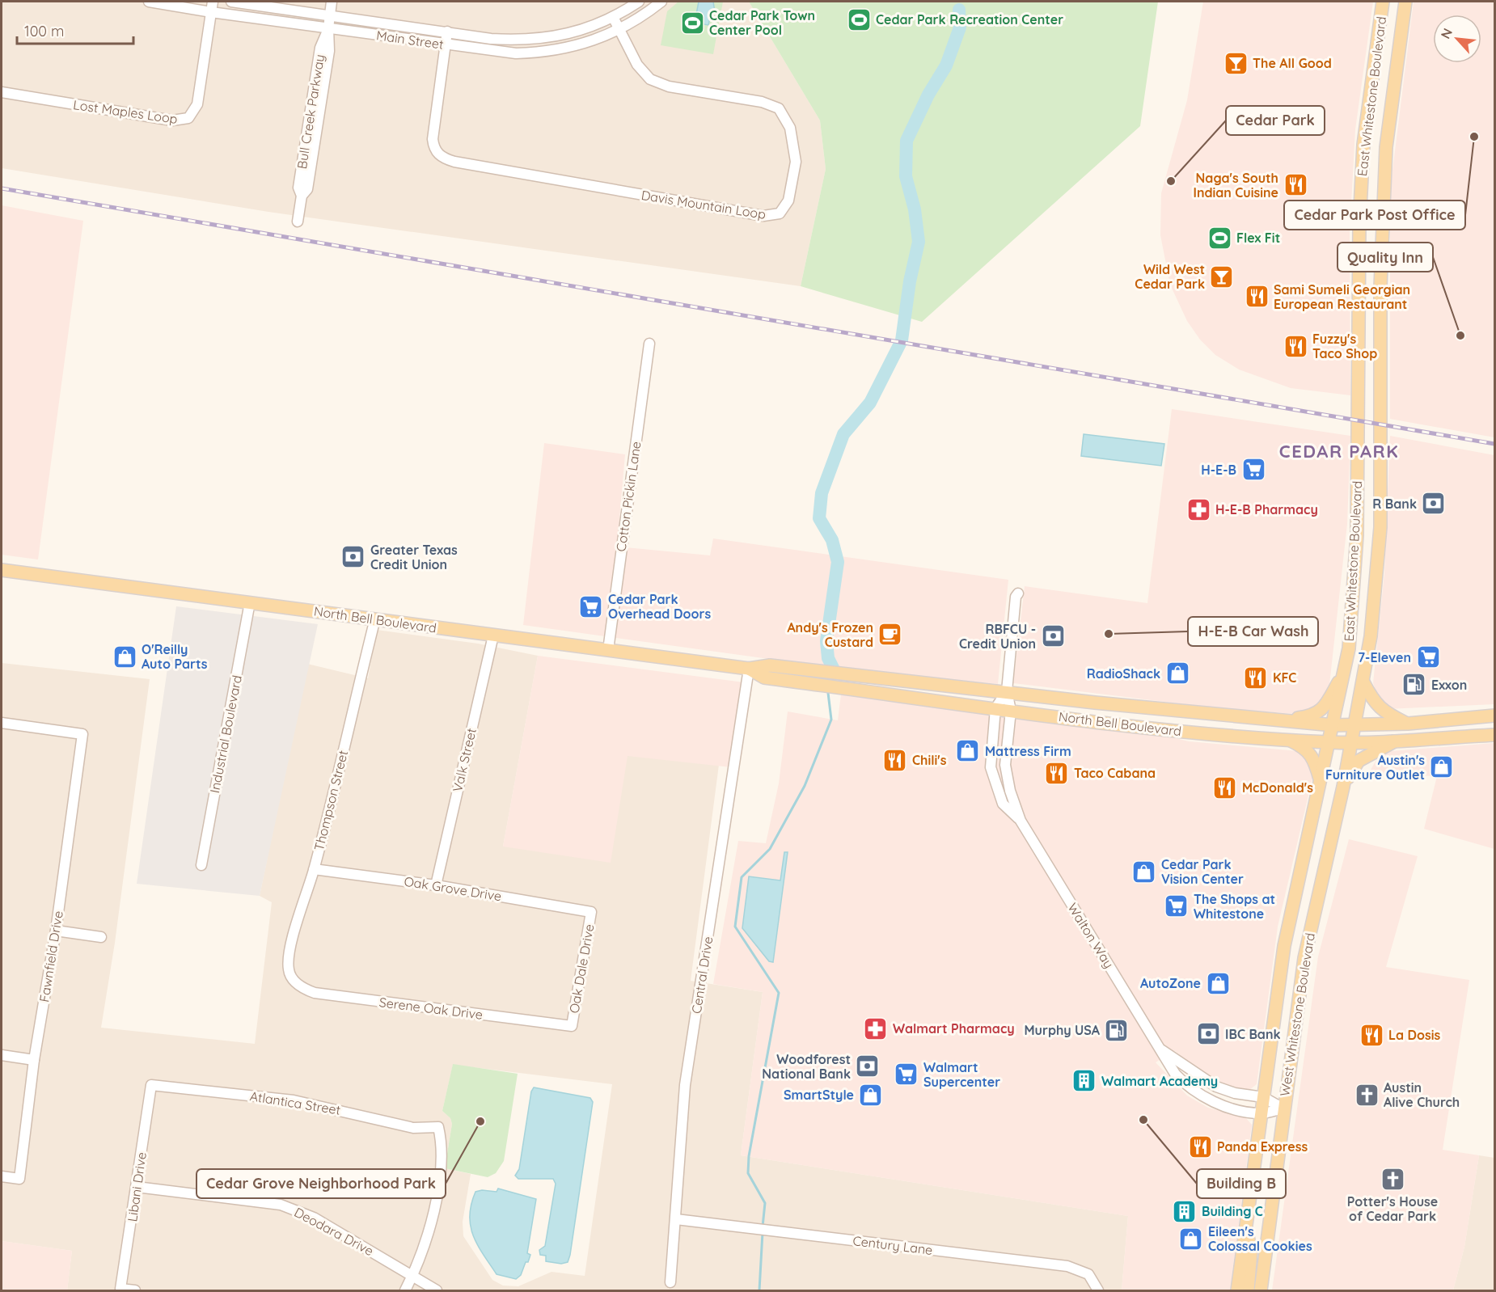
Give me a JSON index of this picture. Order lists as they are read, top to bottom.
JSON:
{
  "streets": {
    "main road": ["East Whitestone Boulevard", "North Bell Boulevard", "West Whitestone Boulevard"],
    "street": [
      "Main Street",
      "Lost Maples Loop",
      "Bull Creek Parkway",
      "Davis Mountain Loop",
      "Cotton Pickin Lane",
      "Industrial Boulevard",
      "Valk Street",
      "Thompson Street",
      "Oak Grove Drive",
      "Walton Way",
      "Fawnfield Drive",
      "Oak Dale Drive",
      "Central Drive",
      "Serene Oak Drive",
      "Atlantica Street",
      "Libani Drive",
      "Deodara Drive",
      "Century Lane"
    ]
  },
  "crossings": [
    ["Main Street", "Lost Maples Loop"],
    ["Main Street", "Bull Creek Parkway"],
    ["Main Street", "Davis Mountain Loop"],
    ["East Whitestone Boulevard", "North Bell Boulevard"],
    ["East Whitestone Boulevard", "West Whitestone Boulevard"],
    ["Cotton Pickin Lane", "North Bell Boulevard"],
    ["North Bell Boulevard", "Industrial Boulevard"],
    ["North Bell Boulevard", "Valk Street"],
    ["North Bell Boulevard", "Thompson Street"],
    ["North Bell Boulevard", "Walton Way"],
    ["North Bell Boulevard", "Central Drive"],
    ["North Bell Boulevard", "West Whitestone Boulevard"],
    ["Valk Street", "Oak Grove Drive"],
    ["Thompson Street", "Oak Grove Drive"],
    ["Thompson Street", "Serene Oak Drive"],
    ["Oak Grove Drive", "Oak Dale Drive"],
    ["Walton Way", "West Whitestone Boulevard"],
    ["Oak Dale Drive", "Serene Oak Drive"],
    ["Central Drive", "Century Lane"],
    ["Atlantica Street", "Libani Drive"],
    ["Atlantica Street", "Deodara Drive"],
    ["Libani Drive", "Deodara Drive"]
  ],
  "districts": ["CEDAR PARK"],
  "places": {
    "sports": ["Cedar Park Recreation Center", "Cedar Park Town Center Pool", "Flex Fit"],
    "bar": ["The All Good", "Wild West Cedar Park"],
    "other": [
      "Cedar Park Post Office",
      "Cedar Park",
      "Quality Inn",
      "H-E-B Car Wash",
      "Building B",
      "Cedar Grove Neighborhood Park"
    ],
    "restaurant": [
      "Naga's South Indian Cuisine",
      "Sami Sumeli Georgian European Restaurant",
      "Fuzzy's Taco Shop",
      "KFC",
      "Chili's",
      "Taco Cabana",
      "McDonald's",
      "La Dosis",
      "Panda Express"
    ],
    "supermarket": [
      "H-E-B",
      "Cedar Park Overhead Doors",
      "7-Eleven",
      "The Shops at Whitestone",
      "Walmart Supercenter"
    ],
    "bank": [
      "R Bank",
      "Greater Texas Credit Union",
      "RBFCU - Credit Union",
      "IBC Bank",
      "Woodforest National Bank"
    ],
    "pharmacy": ["H-E-B Pharmacy", "Walmart Pharmacy"],
    "cafe": ["Andy's Frozen Custard"],
    "shop": [
      "O'Reilly Auto Parts",
      "RadioShack",
      "Mattress Firm",
      "Austin's Furniture Outlet",
      "Cedar Park Vision Center",
      "AutoZone",
      "SmartStyle",
      "Eileen's Colossal Cookies"
    ],
    "fuel station": ["Exxon", "Murphy USA"],
    "building": ["Walmart Academy", "Building C"],
    "church": ["Austin Alive Church", "Potter's House of Cedar Park"]
  },
  "scale_bar": "100 m",
  "north": "top left"
}
